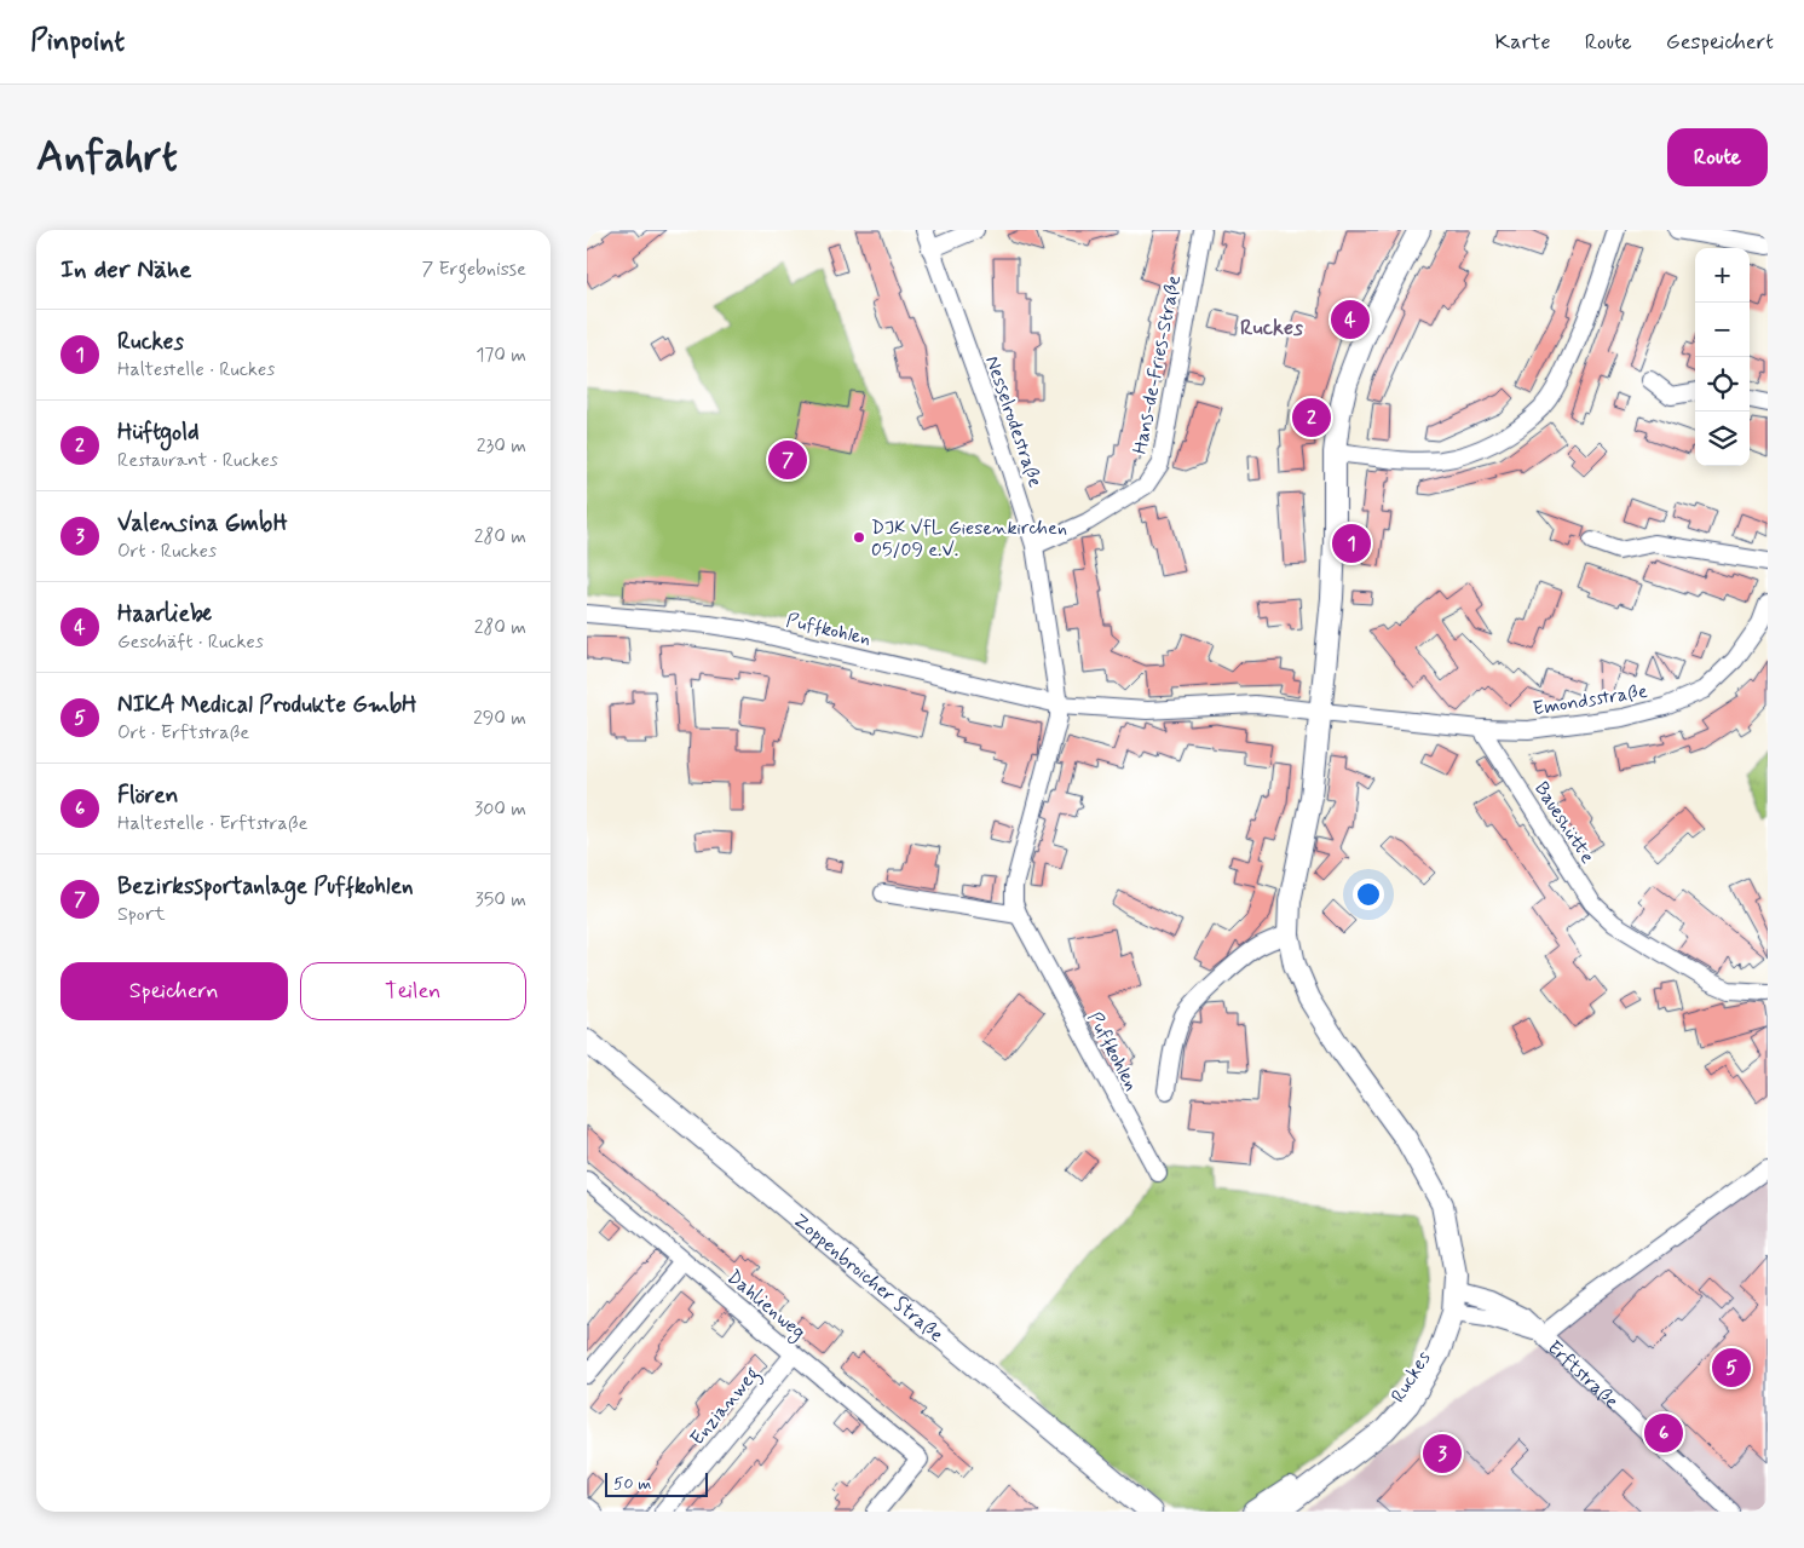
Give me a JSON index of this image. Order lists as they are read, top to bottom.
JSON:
{
  "streets": {
    "main road": ["Zoppenbroicher Straße", "Ruckes"],
    "street": [
      "Hans-de-Fries-Straße",
      "Nesselrodestraße",
      "Puffkohlen",
      "Emondsstraße",
      "Baueshütte",
      "Dahlienweg",
      "Erftstraße",
      "Enzianweg"
    ]
  },
  "crossings": [
    ["Hans-de-Fries-Straße", "Nesselrodestraße"],
    ["Nesselrodestraße", "Puffkohlen"],
    ["Puffkohlen", "Ruckes"],
    ["Emondsstraße", "Baueshütte"],
    ["Dahlienweg", "Enzianweg"],
    ["Erftstraße", "Ruckes"]
  ],
  "districts": ["Ruckes"],
  "places": ["DJK VfL Giesenkirchen 05/09 e.V."],
  "scale_bar": "50 m",
  "page": {
    "header": "Pinpoint",
    "nav": ["Karte", "Route", "Gespeichert"],
    "buttons": [
      "Route",
      ["Speichern", "Teilen"]
    ],
    "title": "Anfahrt",
    "heading": ["In der Nähe", "7 Ergebnisse"],
    "map_buttons": ["+", "−"],
    "pins": [
      "4",
      "2",
      "7",
      "1",
      "5",
      "6",
      "3"
    ],
    "list": [
      {
        "mark": "1",
        "name": "Ruckes",
        "note": "Haltestelle · Ruckes",
        "value": "170 m"
      },
      {
        "mark": "2",
        "name": "Hüftgold",
        "note": "Restaurant · Ruckes",
        "value": "230 m"
      },
      {
        "mark": "3",
        "name": "Valensina GmbH",
        "note": "Ort · Ruckes",
        "value": "280 m"
      },
      {
        "mark": "4",
        "name": "Haarliebe",
        "note": "Geschäft · Ruckes",
        "value": "280 m"
      },
      {
        "mark": "5",
        "name": "NIKA Medical Produkte GmbH",
        "note": "Ort · Erftstraße",
        "value": "290 m"
      },
      {
        "mark": "6",
        "name": "Flören",
        "note": "Haltestelle · Erftstraße",
        "value": "300 m"
      },
      {
        "mark": "7",
        "name": "Bezirkssportanlage Puffkohlen",
        "note": "Sport",
        "value": "350 m"
      }
    ],
    "scale": "50 m"
  }
}
